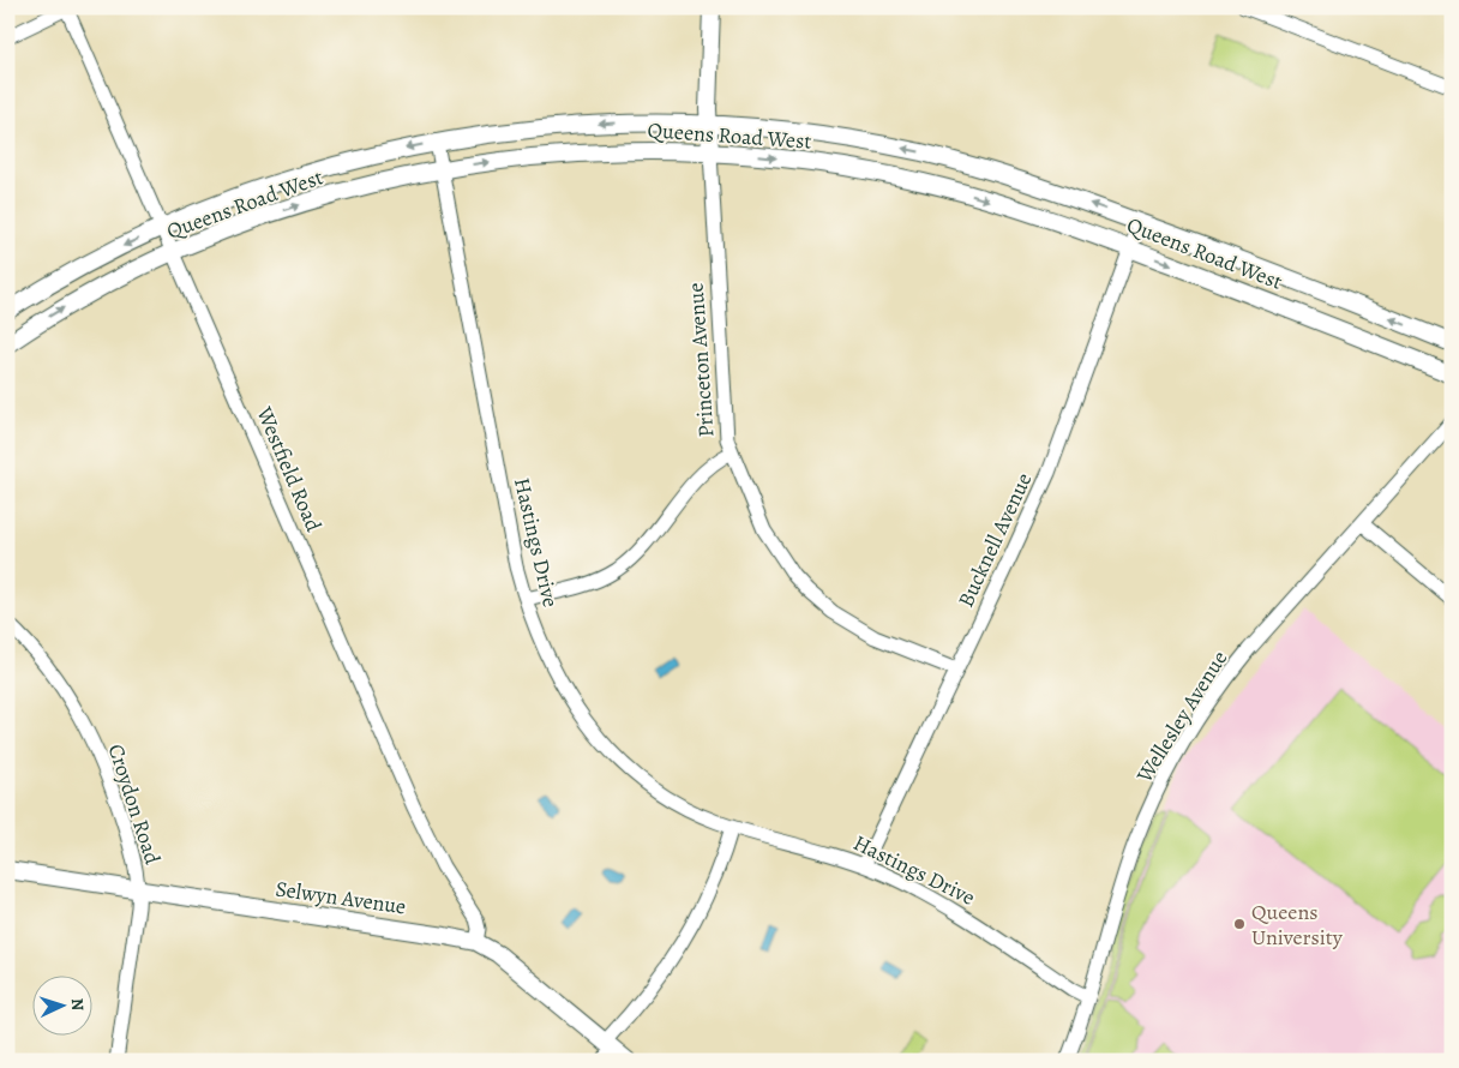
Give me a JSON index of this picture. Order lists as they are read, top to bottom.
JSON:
{
  "streets": {
    "street": [
      "Queens Road West",
      "Princeton Avenue",
      "Westfield Road",
      "Bucknell Avenue",
      "Hastings Drive",
      "Wellesley Avenue",
      "Croydon Road",
      "Selwyn Avenue"
    ]
  },
  "crossings": [
    ["Queens Road West", "Princeton Avenue"],
    ["Queens Road West", "Westfield Road"],
    ["Queens Road West", "Bucknell Avenue"],
    ["Queens Road West", "Hastings Drive"],
    ["Princeton Avenue", "Bucknell Avenue"],
    ["Westfield Road", "Selwyn Avenue"],
    ["Bucknell Avenue", "Hastings Drive"],
    ["Hastings Drive", "Wellesley Avenue"],
    ["Croydon Road", "Selwyn Avenue"]
  ],
  "places": ["Queens University"],
  "north": "right"
}
